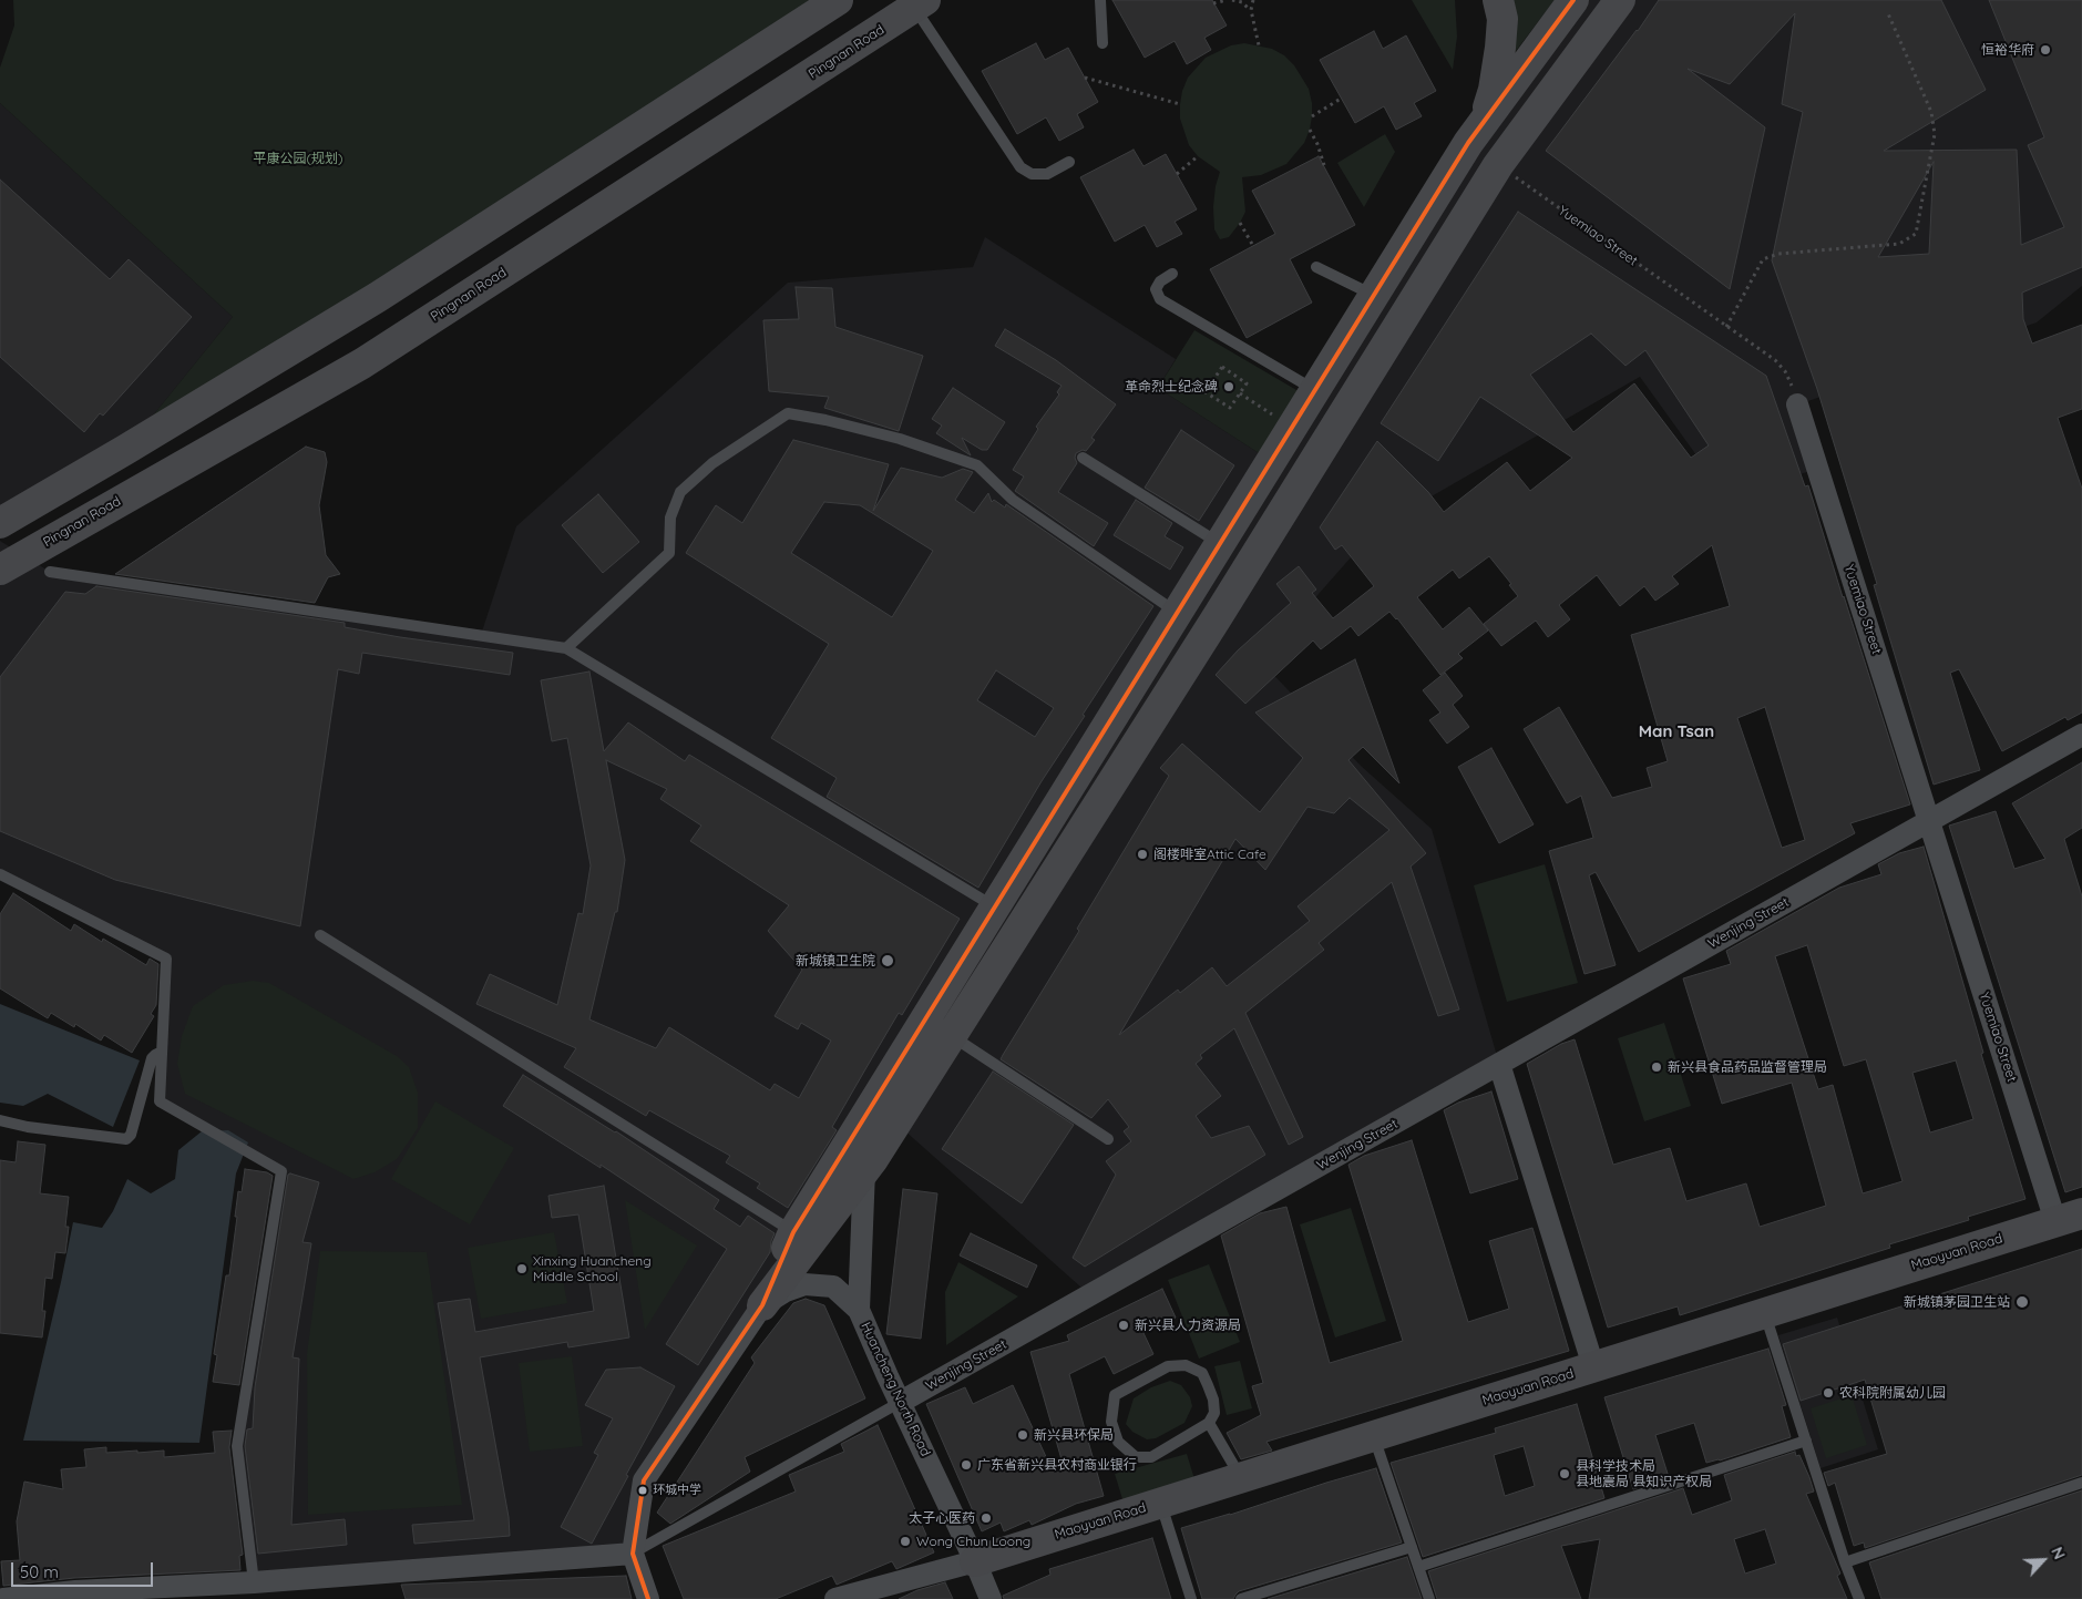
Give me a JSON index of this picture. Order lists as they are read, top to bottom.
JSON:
{
  "streets": {
    "main road": ["Pingnan Road", "Maoyuan Road"],
    "street": ["Yuemiao Street", "Wenjing Street", "Huancheng North Road"]
  },
  "crossings": [
    ["Yuemiao Street", "Wenjing Street"],
    ["Yuemiao Street", "Maoyuan Road"],
    ["Wenjing Street", "Huancheng North Road"],
    ["Maoyuan Road", "Huancheng North Road"]
  ],
  "districts": ["Man Tsan"],
  "parks": ["平康公园(规划)"],
  "places": [
    "恒裕华府",
    "革命烈士纪念碑",
    "阁楼啡室Attic Cafe",
    "新城镇卫生院",
    "新兴县食品药品监督管理局",
    "Xinxing Huancheng Middle School",
    "新城镇茅园卫生站",
    "新兴县人力资源局",
    "农科院附属幼儿园",
    "新兴县环保局",
    "广东省新兴县农村商业银行",
    "县科学技术局 县地震局 县知识产权局",
    "环城中学",
    "太子心医药",
    "Wong Chun Loong"
  ],
  "scale_bar": "50 m",
  "north": "top right"
}
